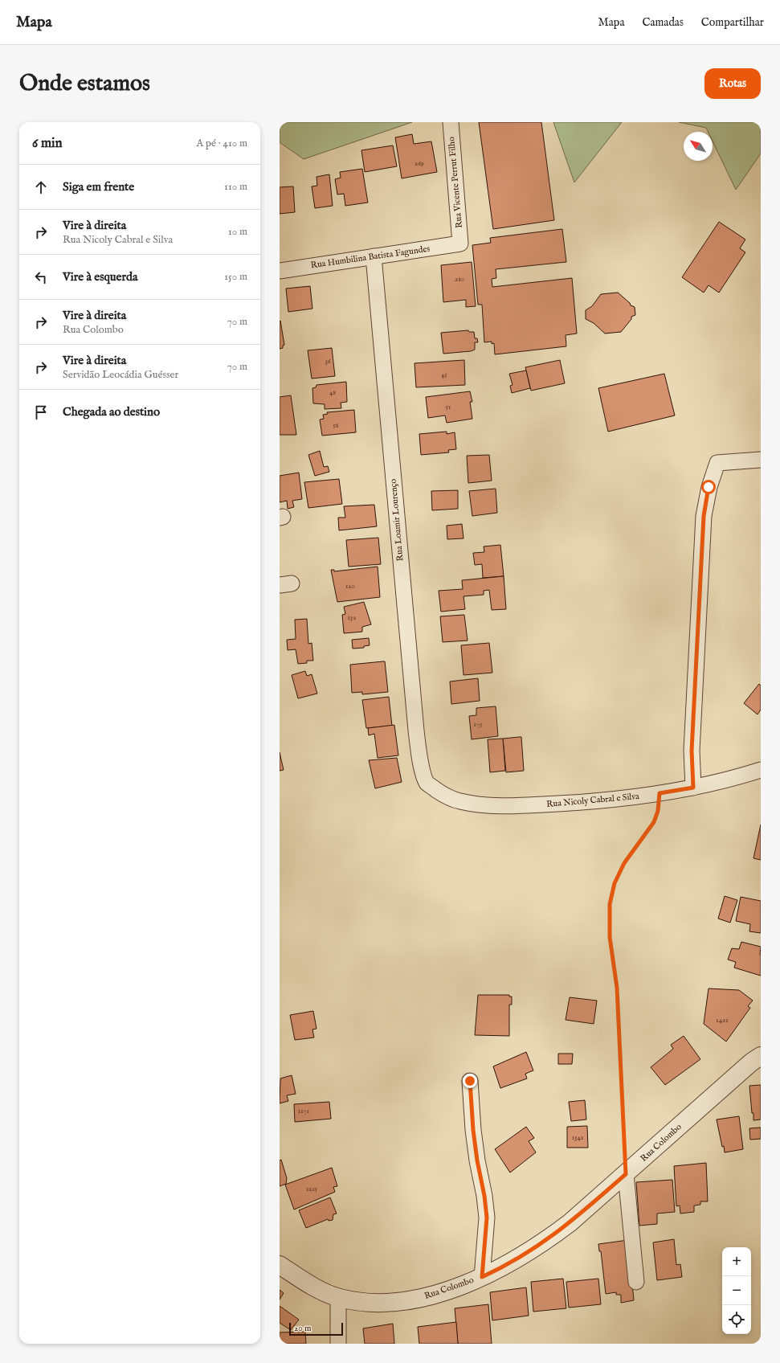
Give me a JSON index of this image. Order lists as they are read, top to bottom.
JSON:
{
  "streets": {
    "street": [
      "Rua Vicente Perrut Filho",
      "Rua Humbilina Batista Fagundes",
      "Rua Loamir Lourenço",
      "Rua Nicoly Cabral e Silva",
      "Rua Colombo"
    ]
  },
  "crossings": [
    ["Rua Vicente Perrut Filho", "Rua Humbilina Batista Fagundes"],
    ["Rua Humbilina Batista Fagundes", "Rua Loamir Lourenço"],
    ["Rua Loamir Lourenço", "Rua Nicoly Cabral e Silva"]
  ],
  "house_numbers": [
    "269",
    "280",
    "36",
    "45",
    "48",
    "51",
    "58",
    "120",
    "132",
    "175",
    "1421",
    "1171",
    "1341",
    "1215"
  ],
  "scale_bar": "20 m",
  "north": "top left",
  "page": {
    "header": "Mapa",
    "nav": ["Mapa", "Camadas", "Compartilhar"],
    "buttons": "Rotas",
    "title": "Onde estamos",
    "heading": ["6 min", "A pé · 410 m"],
    "list": [
      ["Siga em frente", "110 m"],
      ["Vire à direita", "Rua Nicoly Cabral e Silva", "10 m"],
      ["Vire à esquerda", "150 m"],
      ["Vire à direita", "Rua Colombo", "70 m"],
      ["Vire à direita", "Servidão Leocádia Guésser", "70 m"],
      "Chegada ao destino"
    ],
    "map_buttons": ["+", "−"],
    "scale": "20 m"
  }
}
